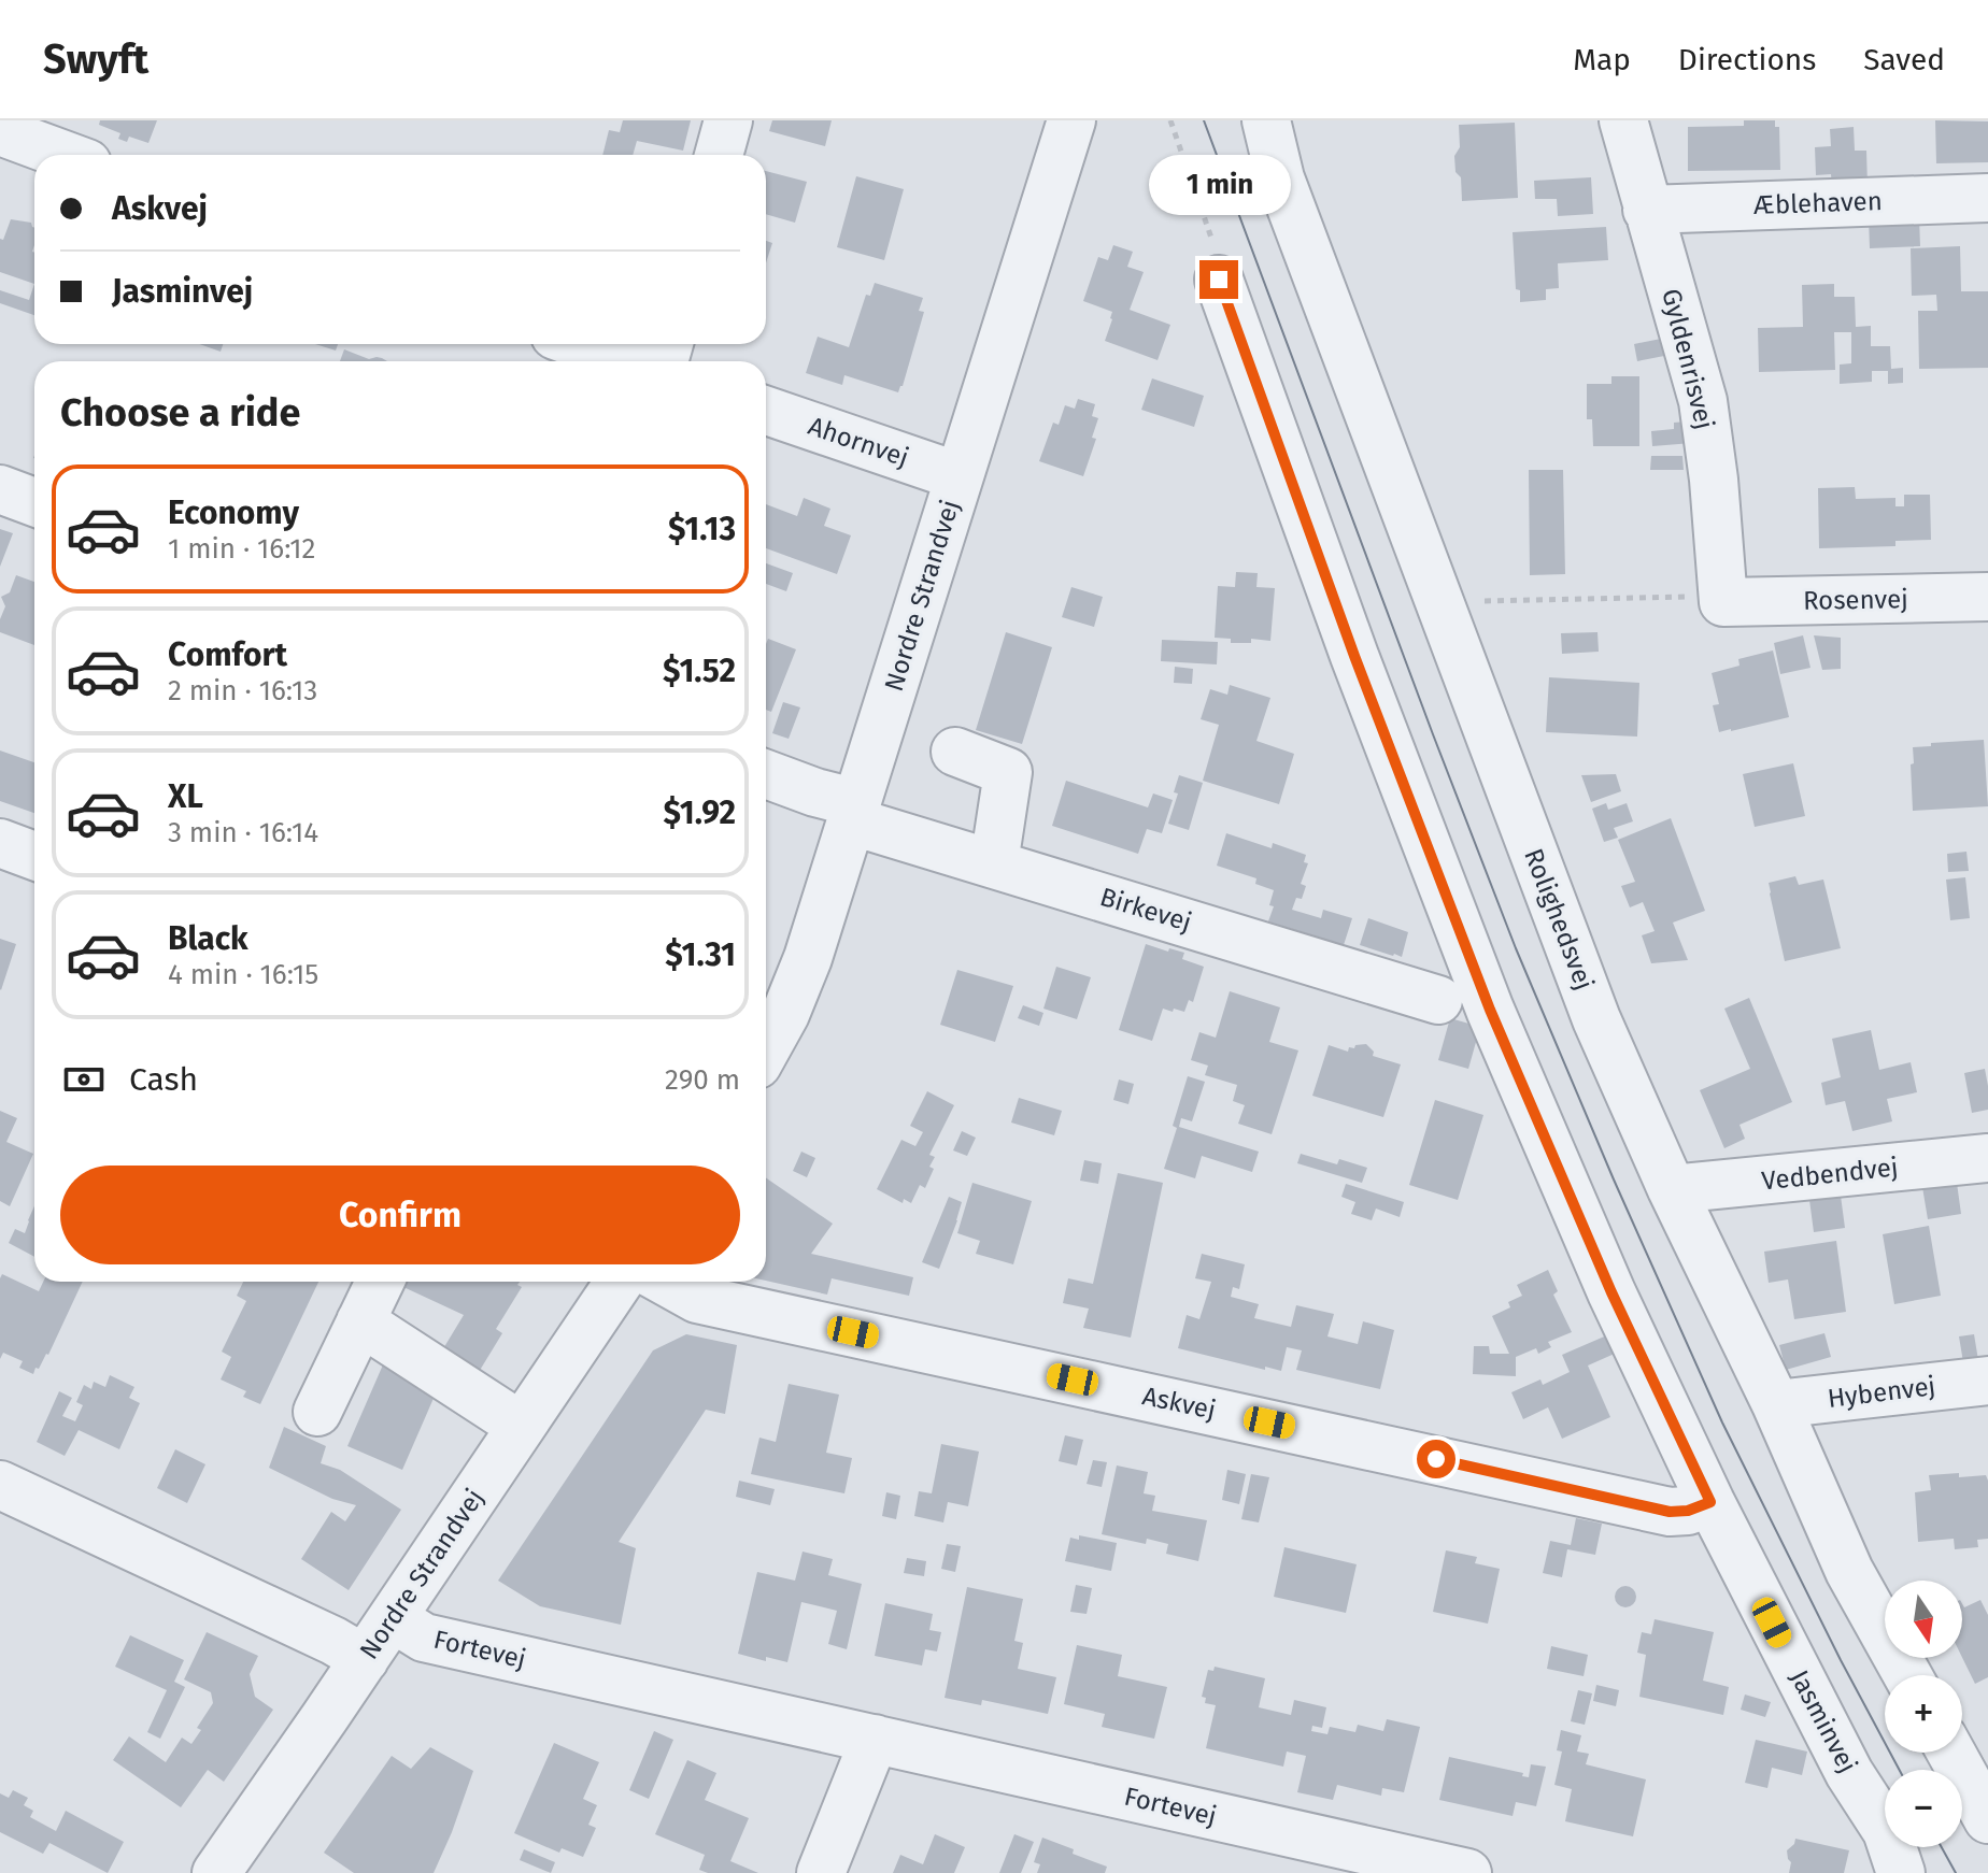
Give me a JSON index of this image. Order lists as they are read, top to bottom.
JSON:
{
  "streets": {
    "street": [
      "Æblehaven",
      "Gyldenrisvej",
      "Ahornvej",
      "Nordre Strandvej",
      "Rosenvej",
      "Birkevej",
      "Rolighedsvej",
      "Vedbendvej",
      "Hybenvej",
      "Askvej",
      "Fortevej",
      "Jasminvej"
    ]
  },
  "crossings": [
    ["Æblehaven", "Gyldenrisvej"],
    ["Gyldenrisvej", "Rosenvej"],
    ["Ahornvej", "Nordre Strandvej"],
    ["Nordre Strandvej", "Birkevej"],
    ["Nordre Strandvej", "Fortevej"],
    ["Rolighedsvej", "Vedbendvej"],
    ["Rolighedsvej", "Hybenvej"],
    ["Askvej", "Jasminvej"]
  ],
  "north": "bottom",
  "page": {
    "header": "Swyft",
    "nav": ["Map", "Directions", "Saved"],
    "bubble": "1 min",
    "banner": ["Askvej", "Jasminvej"],
    "heading": "Choose a ride",
    "list": [
      {
        "name": "Economy",
        "note": "1 min · 16:12",
        "value": "$1.13"
      },
      {
        "name": "Comfort",
        "note": "2 min · 16:13",
        "value": "$1.52"
      },
      {
        "name": "XL",
        "note": "3 min · 16:14",
        "value": "$1.92"
      },
      {
        "name": "Black",
        "note": "4 min · 16:15",
        "value": "$1.31"
      }
    ],
    "pay": ["Cash", "290 m"],
    "buttons": "Confirm",
    "map_buttons": ["+", "−"]
  }
}
